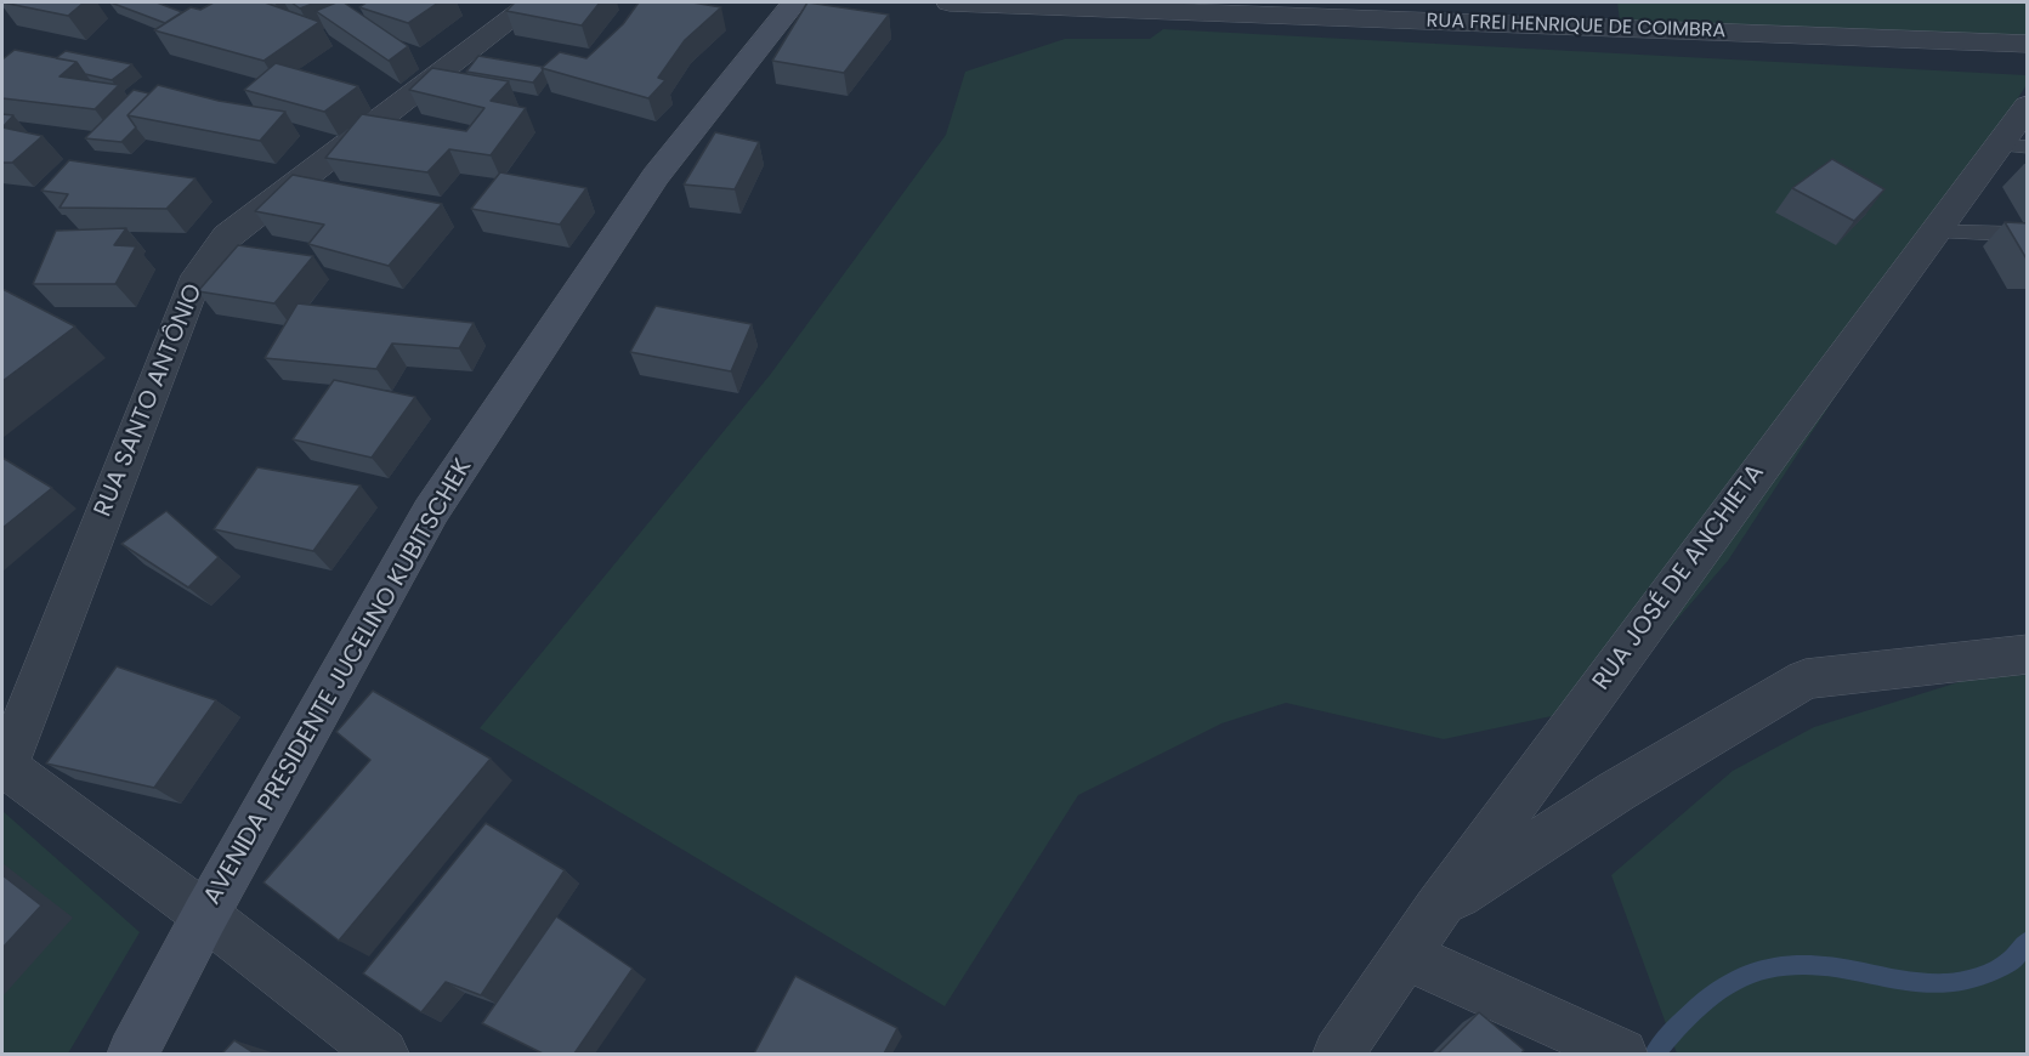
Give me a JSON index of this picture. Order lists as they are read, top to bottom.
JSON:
{
  "streets": {
    "street": [
      "RUA FREI HENRIQUE DE COIMBRA",
      "RUA SANTO ANTÔNIO",
      "RUA JOSÉ DE ANCHIETA",
      "AVENIDA PRESIDENTE JUCELINO KUBITSCHEK"
    ]
  },
  "crossings": [
    ["RUA SANTO ANTÔNIO", "AVENIDA PRESIDENTE JUCELINO KUBITSCHEK"]
  ]
}
